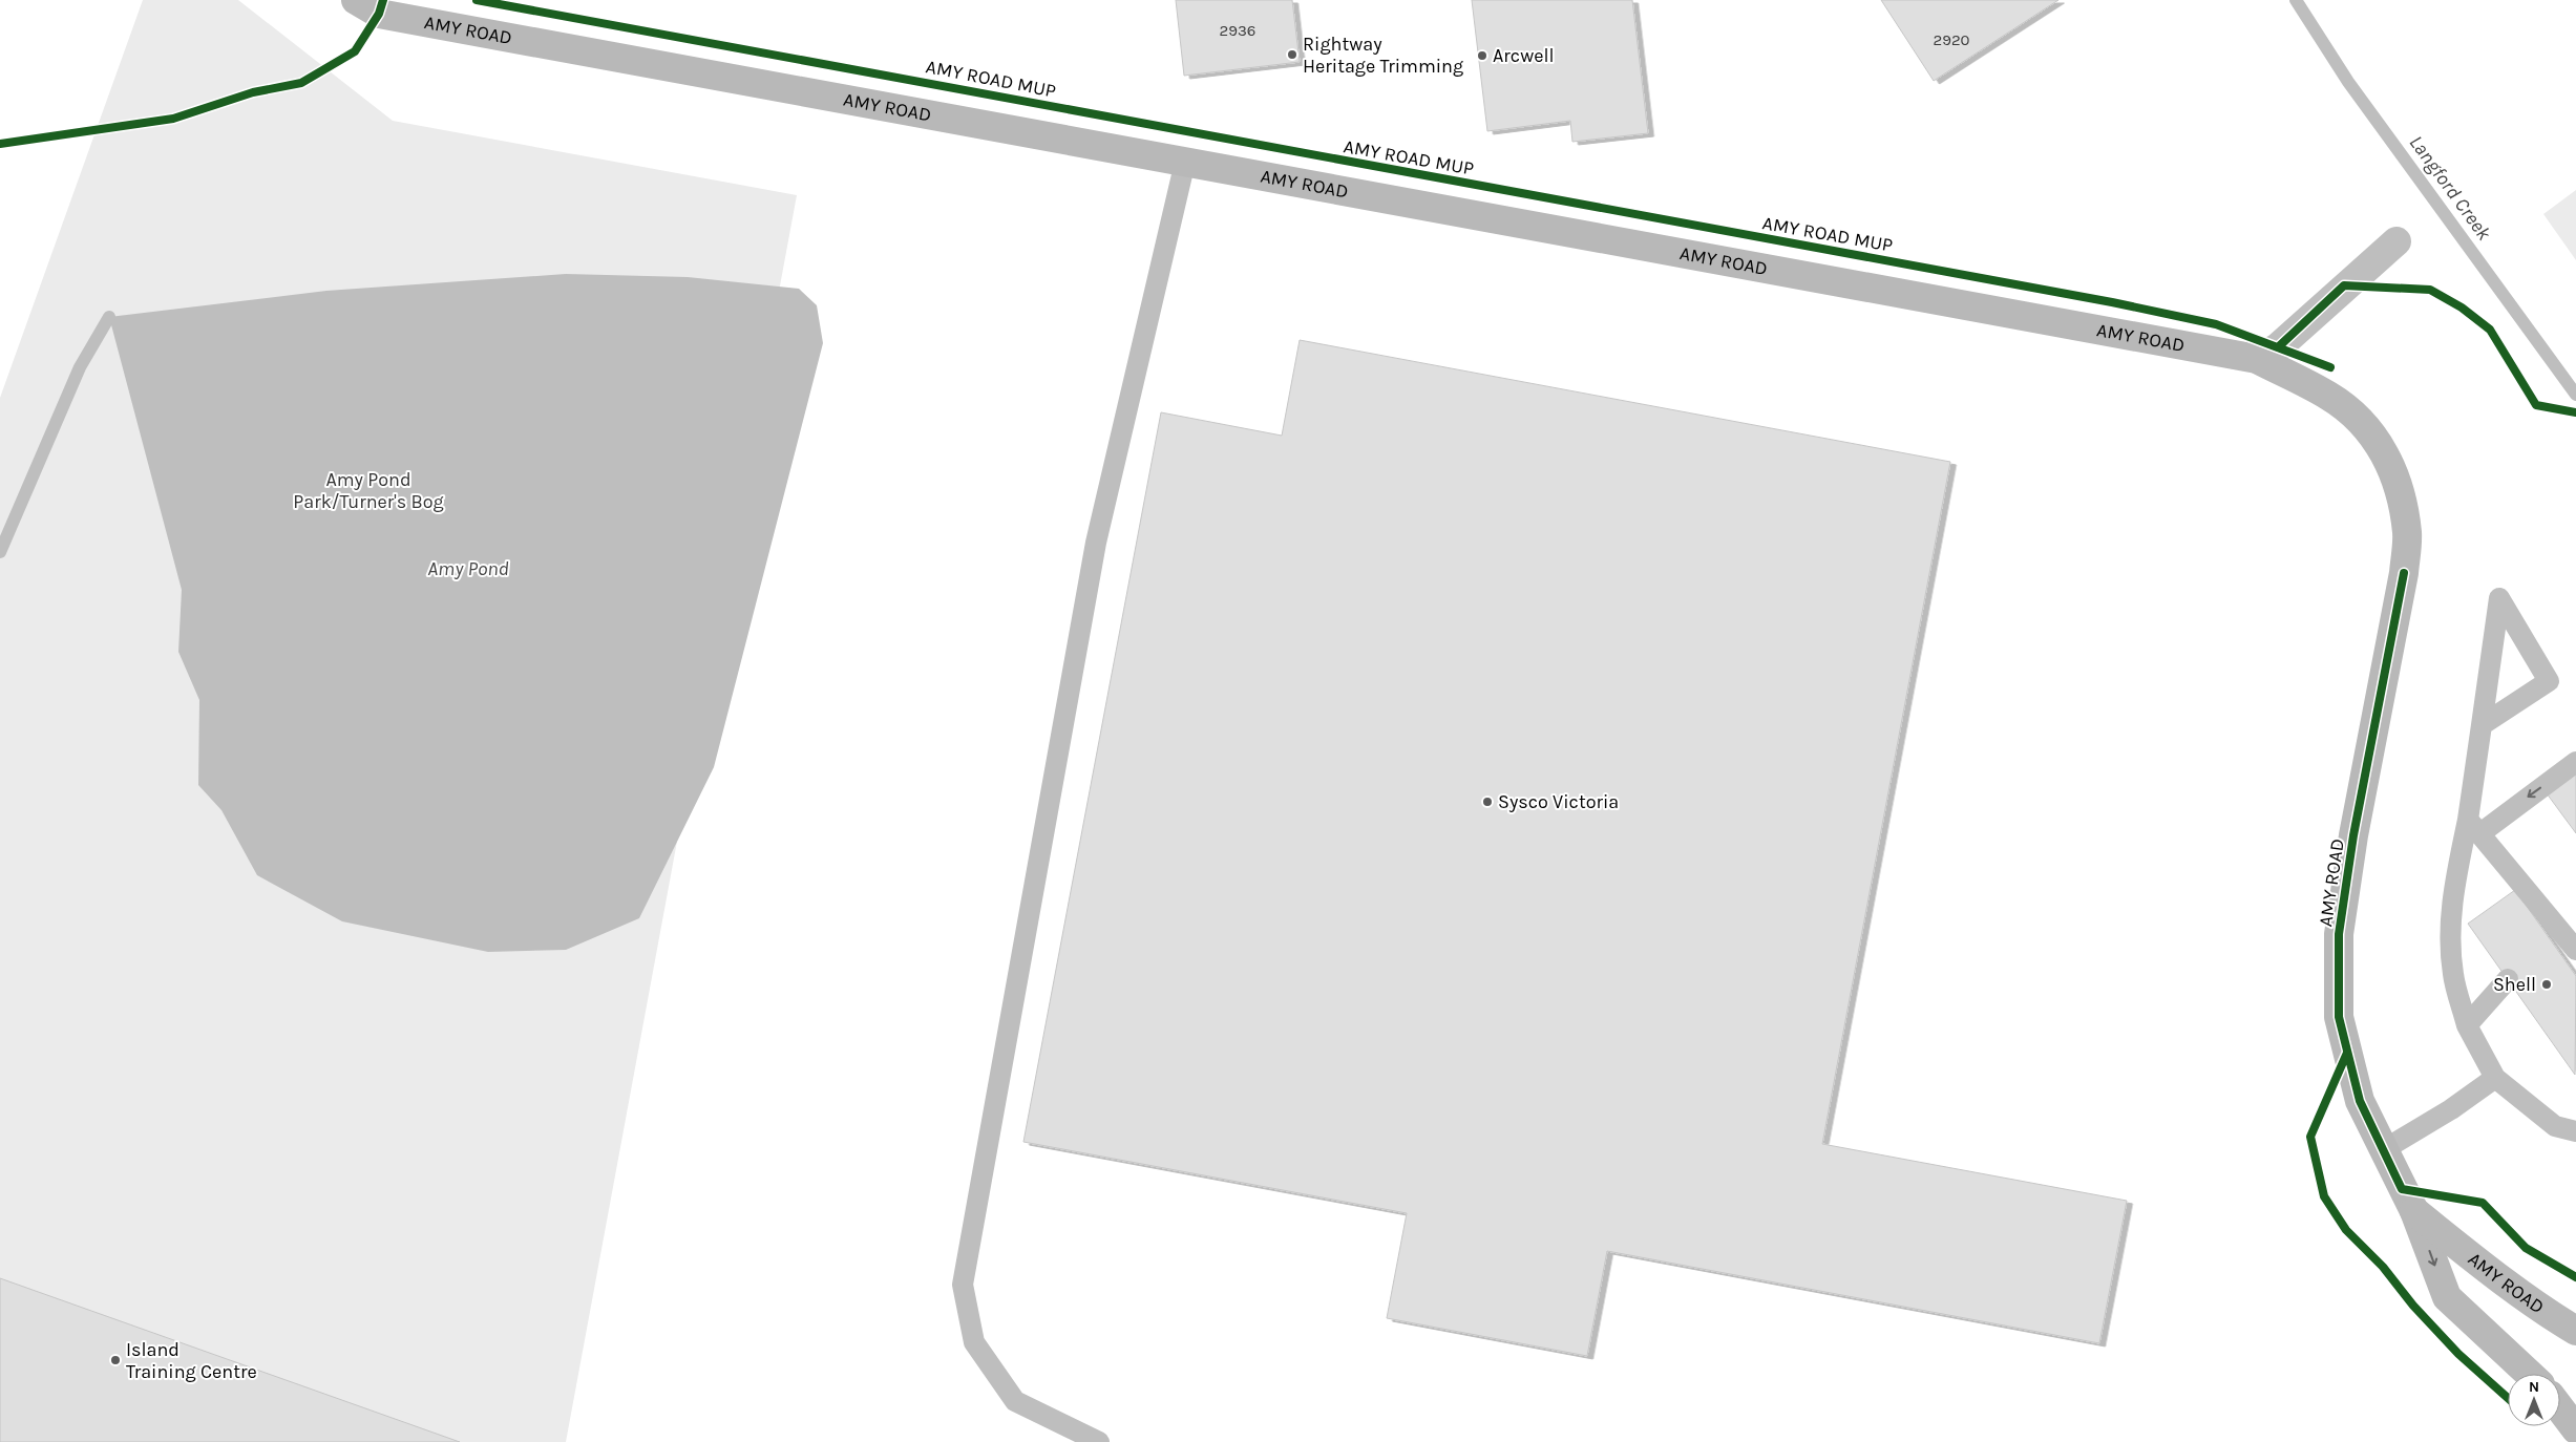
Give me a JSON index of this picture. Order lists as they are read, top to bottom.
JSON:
{
  "streets": {
    "street": ["AMY ROAD"],
    "cycle path": ["AMY ROAD MUP"]
  },
  "water": ["Langford Creek", "Amy Pond"],
  "parks": ["Amy Pond Park/Turner's Bog"],
  "places": [
    "Rightway Heritage Trimming",
    "Arcwell",
    "Sysco Victoria",
    "Shell",
    "Island Training Centre"
  ],
  "house_numbers": ["2936", "2920"],
  "north": "top"
}
